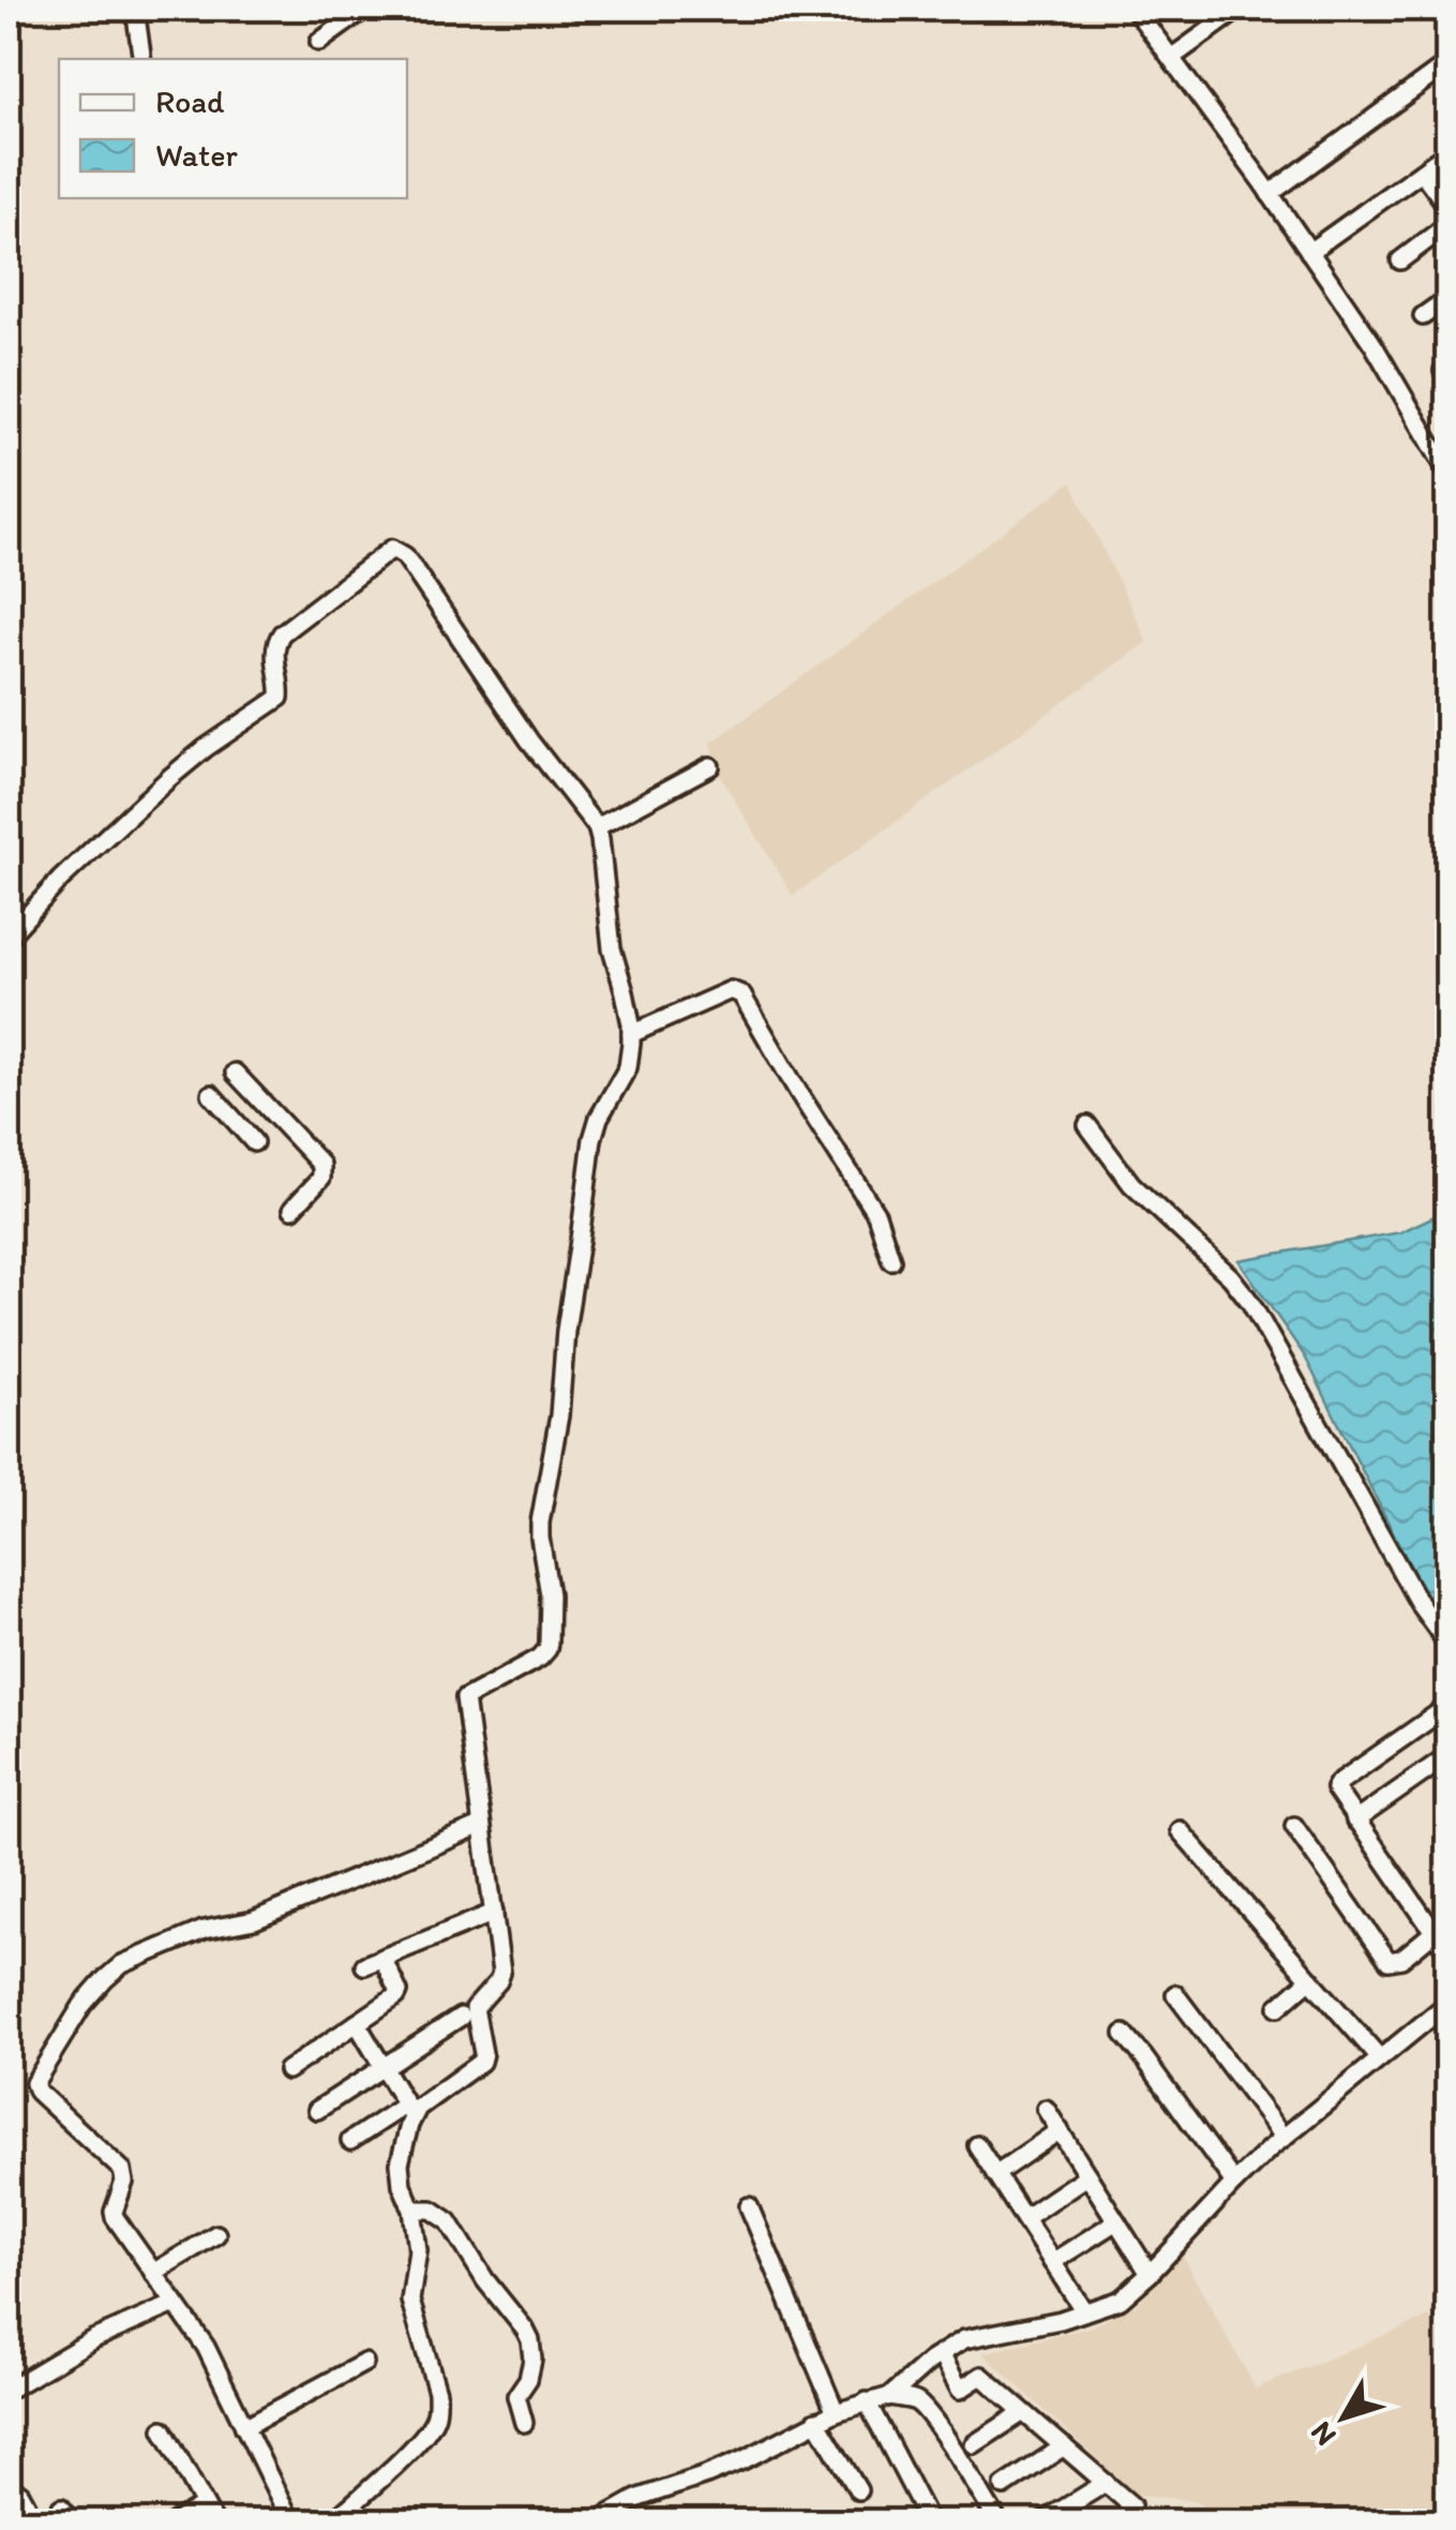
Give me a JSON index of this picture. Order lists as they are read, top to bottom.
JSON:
{
  "legend": ["Road", "Water"],
  "north": "bottom left"
}
